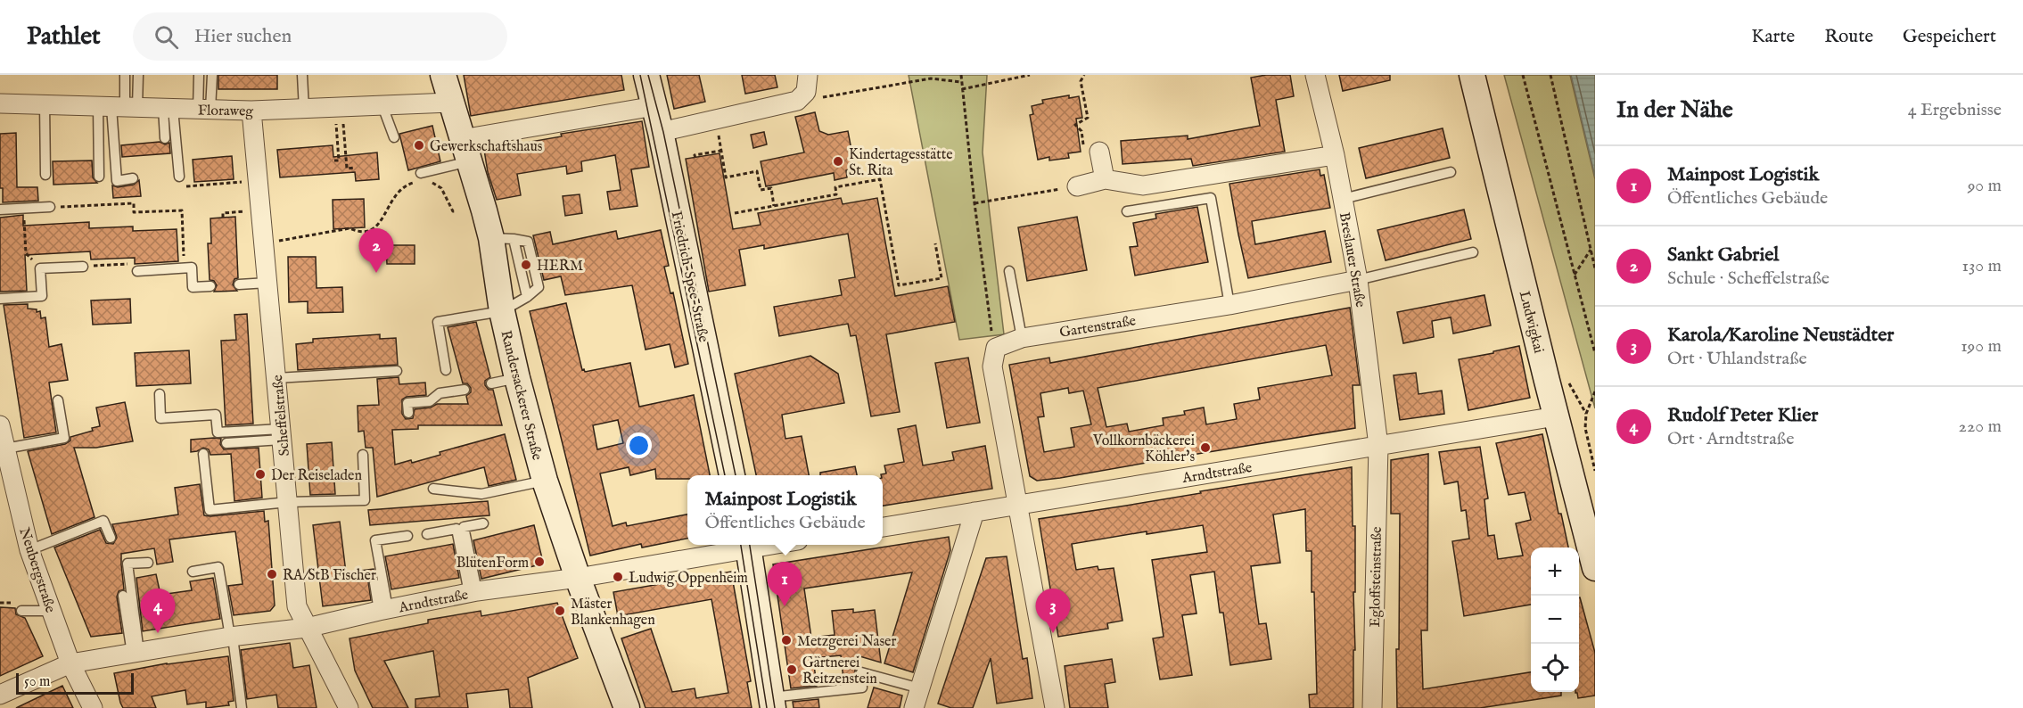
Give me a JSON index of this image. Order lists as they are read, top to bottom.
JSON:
{
  "streets": {
    "street": [
      "Floraweg",
      "Breslauer Straße",
      "Friedrich-Spee-Straße",
      "Ludwigkai",
      "Gartenstraße",
      "Randersackerer Straße",
      "Scheffelstraße",
      "Arndtstraße",
      "Neubergstraße",
      "Egloffsteinstraße"
    ]
  },
  "crossings": [
    ["Floraweg", "Randersackerer Straße"],
    ["Floraweg", "Scheffelstraße"],
    ["Breslauer Straße", "Gartenstraße"],
    ["Breslauer Straße", "Arndtstraße"],
    ["Breslauer Straße", "Egloffsteinstraße"],
    ["Ludwigkai", "Arndtstraße"],
    ["Randersackerer Straße", "Arndtstraße"],
    ["Scheffelstraße", "Arndtstraße"],
    ["Arndtstraße", "Neubergstraße"],
    ["Arndtstraße", "Egloffsteinstraße"]
  ],
  "places": [
    "Gewerkschaftshaus",
    "Kindertagesstätte St. Rita",
    "HERM",
    "Vollkornbäckerei Köhler's",
    "Der Reiseladen",
    "BlütenForm",
    "RA/StB Fischer",
    "Ludwig Oppenheim",
    "Mäster Blankenhagen",
    "Metzgerei Naser",
    "Gärtnerei Reitzenstein"
  ],
  "scale_bar": "50 m",
  "page": {
    "header": "Pathlet",
    "search": "Hier suchen",
    "nav": ["Karte", "Route", "Gespeichert"],
    "heading": ["In der Nähe", "4 Ergebnisse"],
    "list": [
      {
        "mark": "1",
        "name": "Mainpost Logistik",
        "note": "Öffentliches Gebäude",
        "value": "90 m"
      },
      {
        "mark": "2",
        "name": "Sankt Gabriel",
        "note": "Schule · Scheffelstraße",
        "value": "130 m"
      },
      {
        "mark": "3",
        "name": "Karola/Karoline Neustädter",
        "note": "Ort · Uhlandstraße",
        "value": "190 m"
      },
      {
        "mark": "4",
        "name": "Rudolf Peter Klier",
        "note": "Ort · Arndtstraße",
        "value": "220 m"
      }
    ],
    "pins": [
      "2",
      "1",
      "3",
      "4"
    ],
    "popup": ["Mainpost Logistik", "Öffentliches Gebäude"],
    "map_buttons": ["+", "−"],
    "scale": "50 m"
  }
}
